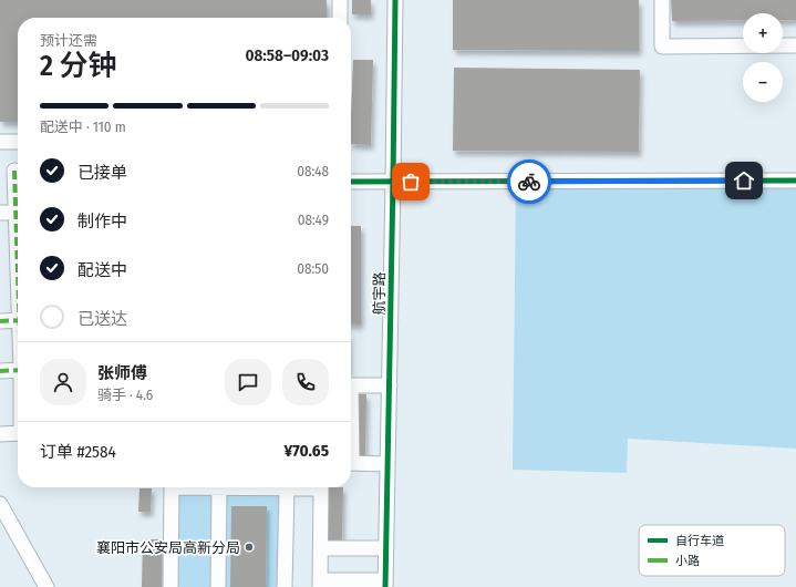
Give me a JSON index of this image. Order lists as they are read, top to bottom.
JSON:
{
  "streets": {
    "street": ["航宇路"]
  },
  "places": ["襄阳市公安局高新分局"],
  "legend": ["自行车道", "小路"],
  "page": {
    "map_buttons": ["+", "−"],
    "heading": ["2 分钟", "预计还需", "08:58–09:03"],
    "panel": [
      "张师傅",
      "骑手 · 4.6",
      "订单 #2584",
      "¥70.65"
    ],
    "bar": "配送中 · 110 m",
    "list": [
      ["已接单", "08:48"],
      ["制作中", "08:49"],
      ["配送中", "08:50"],
      "已送达"
    ]
  }
}
